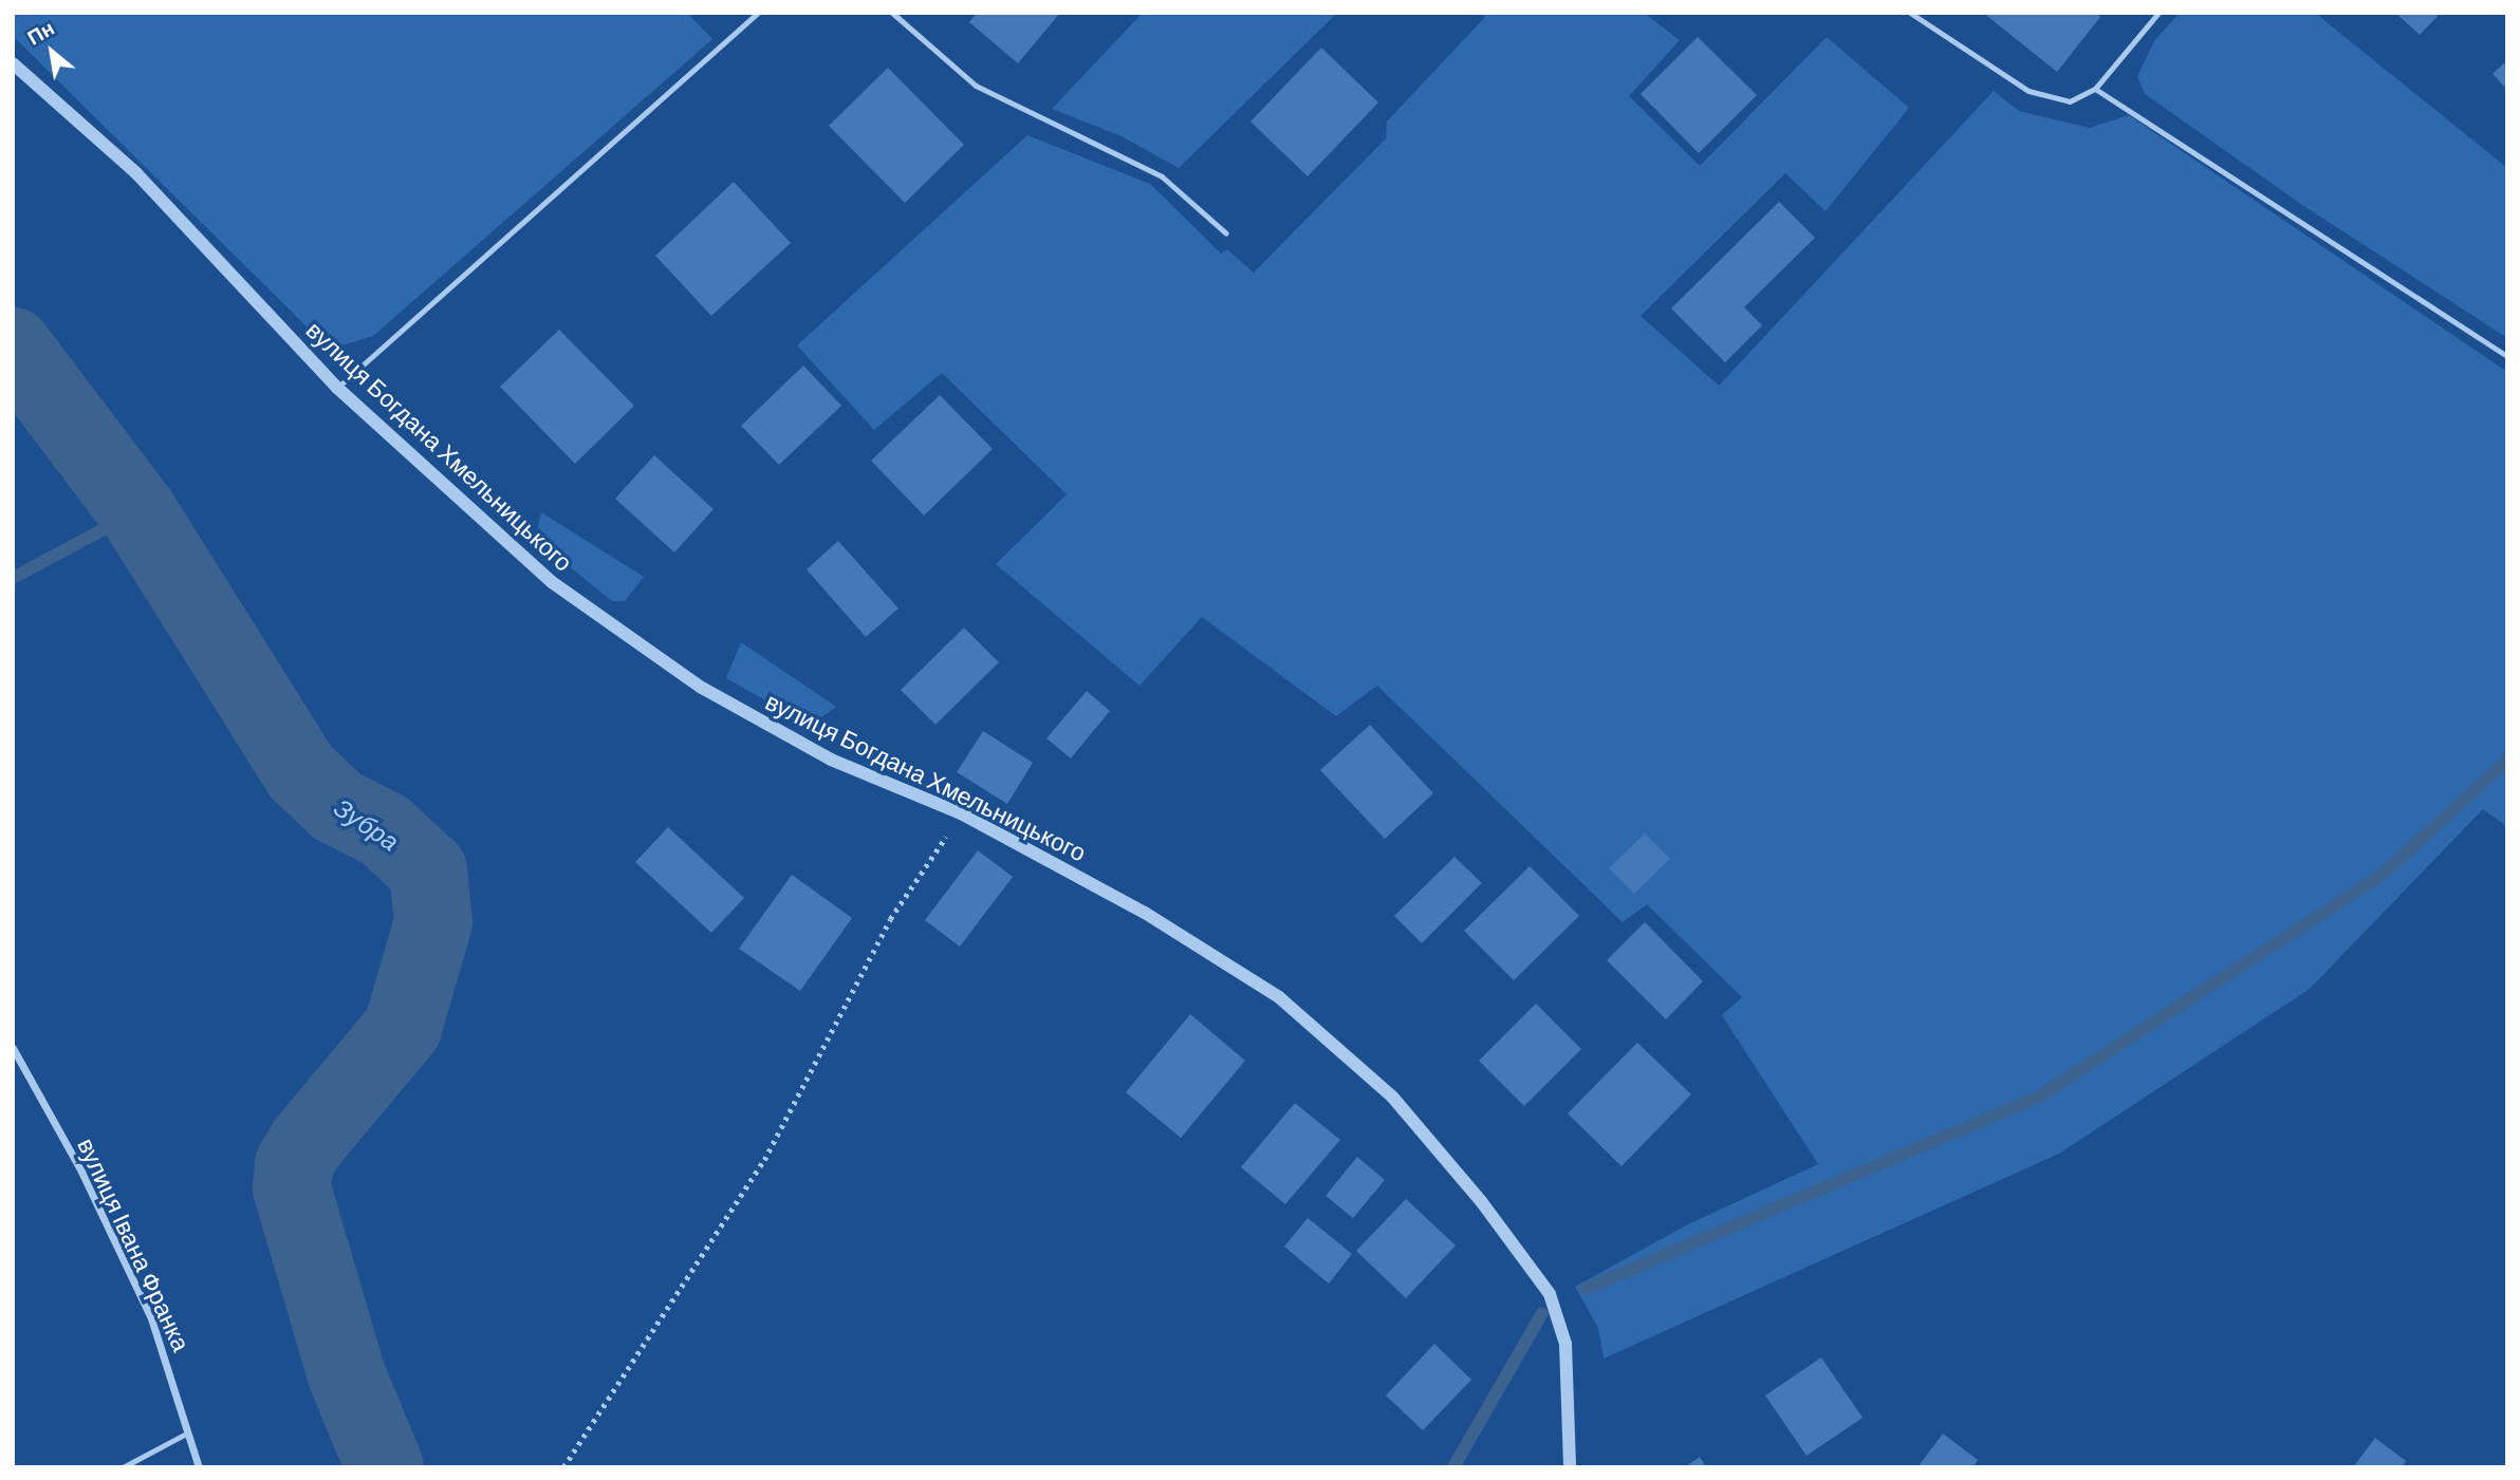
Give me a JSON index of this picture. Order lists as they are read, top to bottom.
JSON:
{
  "streets": {
    "street": ["вулиця Богдана Хмельницького", "вулиця Івана Франка"]
  },
  "water": ["Зубра"],
  "north": "top left"
}
